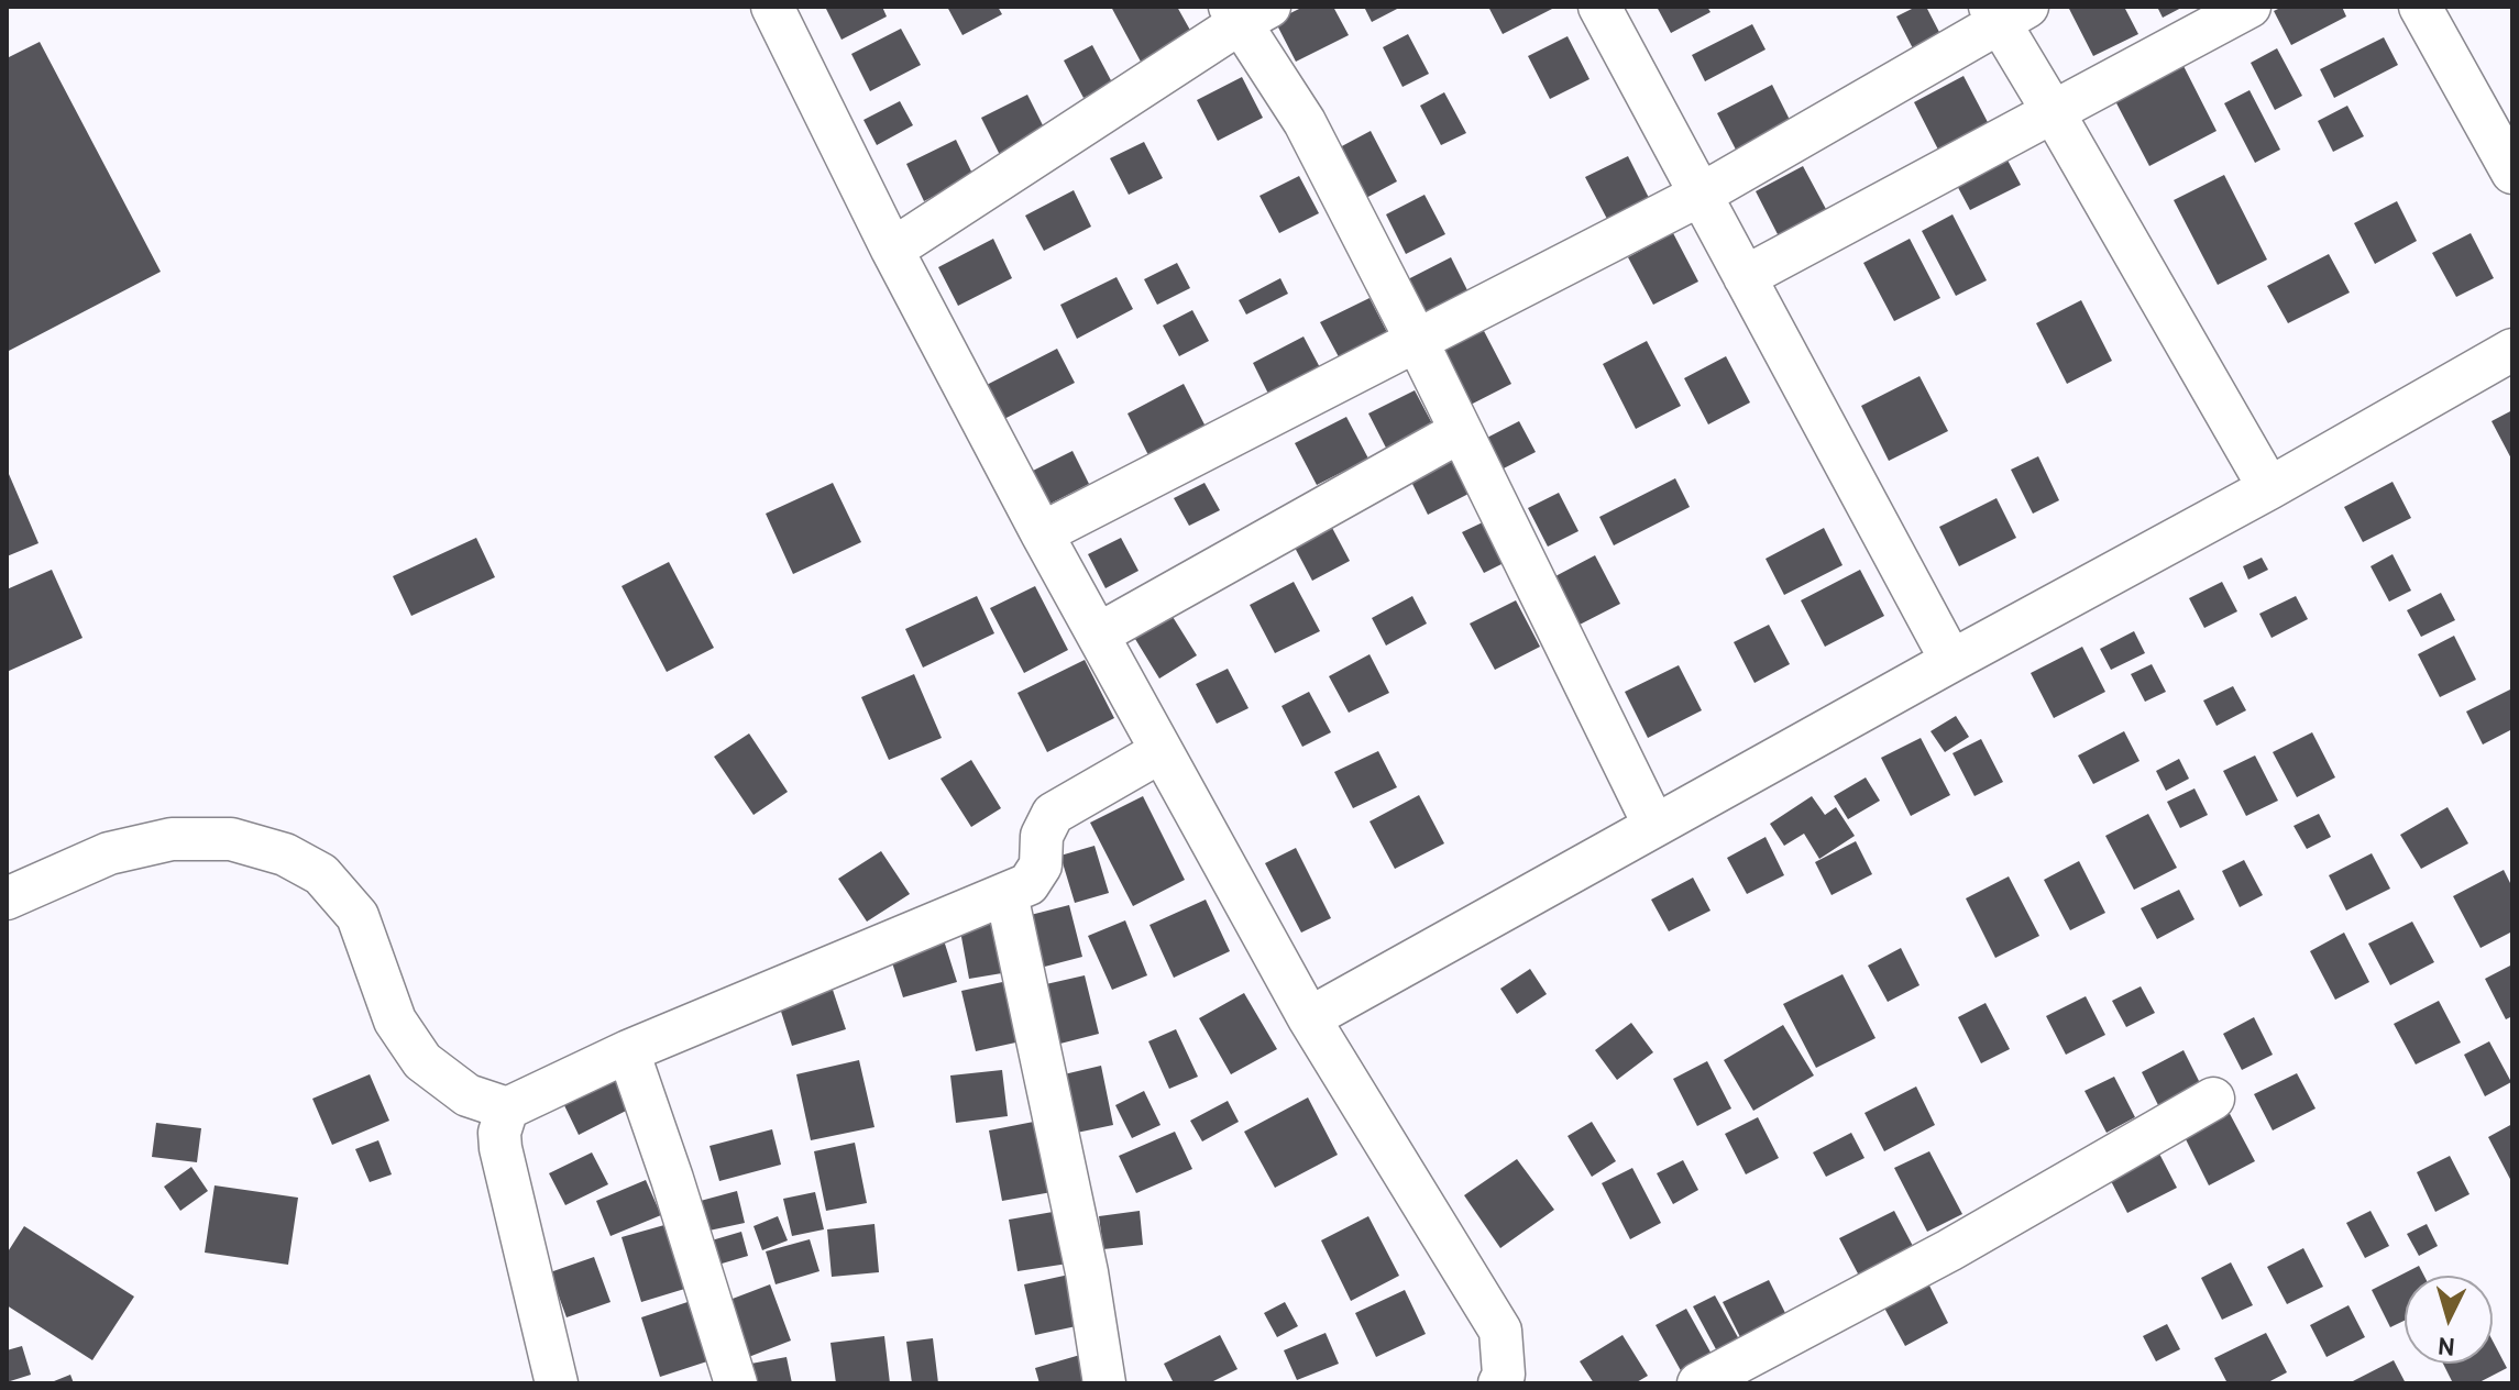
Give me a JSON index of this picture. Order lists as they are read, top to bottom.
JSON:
{
  "north": "bottom"
}
